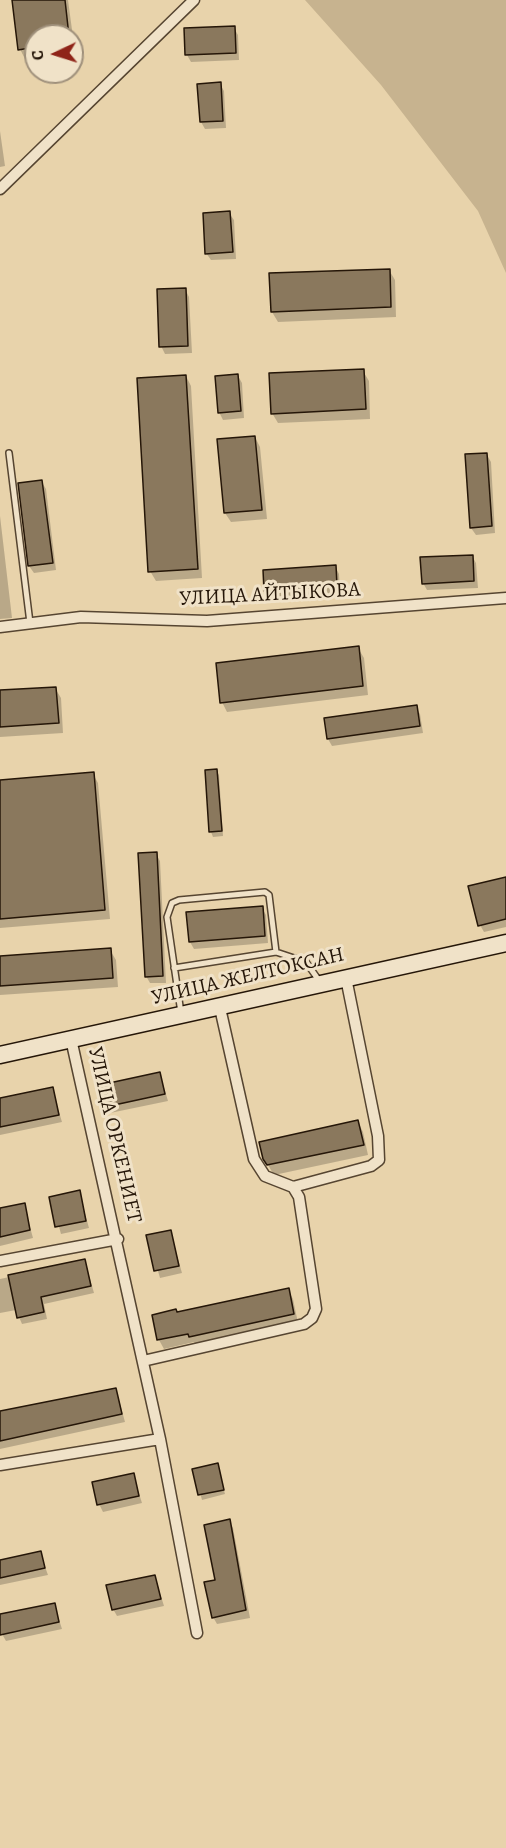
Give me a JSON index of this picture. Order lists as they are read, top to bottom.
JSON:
{
  "streets": {
    "street": ["УЛИЦА АЙТЫКОВА", "УЛИЦА ЖЕЛТОКСАН", "УЛИЦА ОРКЕНИЕТ"]
  },
  "crossings": [
    ["УЛИЦА ЖЕЛТОКСАН", "УЛИЦА ОРКЕНИЕТ"]
  ],
  "north": "left"
}
